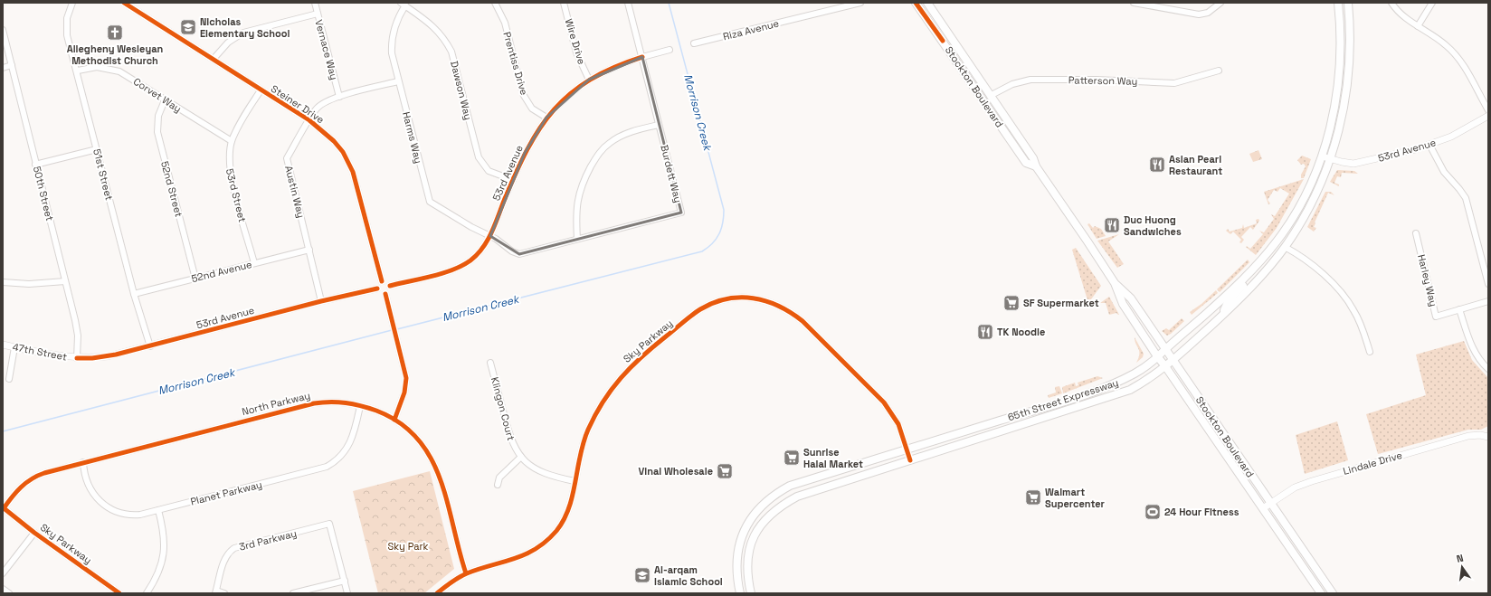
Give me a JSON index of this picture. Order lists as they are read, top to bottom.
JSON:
{
  "streets": {
    "main road": ["Stockton Boulevard", "65th Street Expressway"],
    "street": [
      "Riza Avenue",
      "Wire Drive",
      "Vernace Way",
      "Prentiss Drive",
      "Patterson Way",
      "Dawson Way",
      "Corvet Way",
      "Steiner Drive",
      "Harms Way",
      "53rd Avenue",
      "Burdett Way",
      "51st Street",
      "52nd Street",
      "Austin Way",
      "50th Street",
      "53rd Street",
      "52nd Avenue",
      "Harley Way",
      "Sky Parkway",
      "47th Street",
      "North Parkway",
      "Klingon Court",
      "Lindale Drive",
      "Planet Parkway",
      "3rd Parkway"
    ]
  },
  "crossings": [
    ["Wire Drive", "53rd Avenue"],
    ["Vernace Way", "Austin Way"],
    ["Prentiss Drive", "53rd Avenue"],
    ["Patterson Way", "Stockton Boulevard"],
    ["Stockton Boulevard", "65th Street Expressway"],
    ["Stockton Boulevard", "Lindale Drive"],
    ["Dawson Way", "Harms Way"],
    ["Dawson Way", "53rd Avenue"],
    ["Corvet Way", "51st Street"],
    ["Corvet Way", "52nd Street"],
    ["Corvet Way", "53rd Street"],
    ["Steiner Drive", "53rd Avenue"],
    ["Steiner Drive", "Austin Way"],
    ["Steiner Drive", "53rd Street"],
    ["Harms Way", "53rd Avenue"],
    ["Harms Way", "Burdett Way"],
    ["Harms Way", "Austin Way"],
    ["53rd Avenue", "Burdett Way"],
    ["53rd Avenue", "51st Street"],
    ["53rd Avenue", "Austin Way"],
    ["53rd Avenue", "50th Street"],
    ["53rd Avenue", "47th Street"],
    ["53rd Avenue", "65th Street Expressway"],
    ["51st Street", "52nd Avenue"],
    ["52nd Street", "52nd Avenue"],
    ["Austin Way", "52nd Avenue"],
    ["50th Street", "47th Street"],
    ["53rd Street", "52nd Avenue"],
    ["Sky Parkway", "65th Street Expressway"],
    ["Sky Parkway", "North Parkway"],
    ["Sky Parkway", "Klingon Court"],
    ["North Parkway", "Planet Parkway"]
  ],
  "water": ["Morrison Creek"],
  "parks": ["Sky Park"],
  "places": {
    "school or university": ["Nicholas Elementary School", "Al-arqam Islamic School"],
    "church": ["Allegheny Wesleyan Methodist Church"],
    "restaurant": ["Asian Pearl Restaurant", "Duc Huong Sandwiches", "TK Noodle"],
    "supermarket": [
      "SF Supermarket",
      "Sunrise Halal Market",
      "Vinai Wholesale",
      "Walmart Supercenter"
    ],
    "sports": ["24 Hour Fitness"]
  },
  "north": "top"
}
